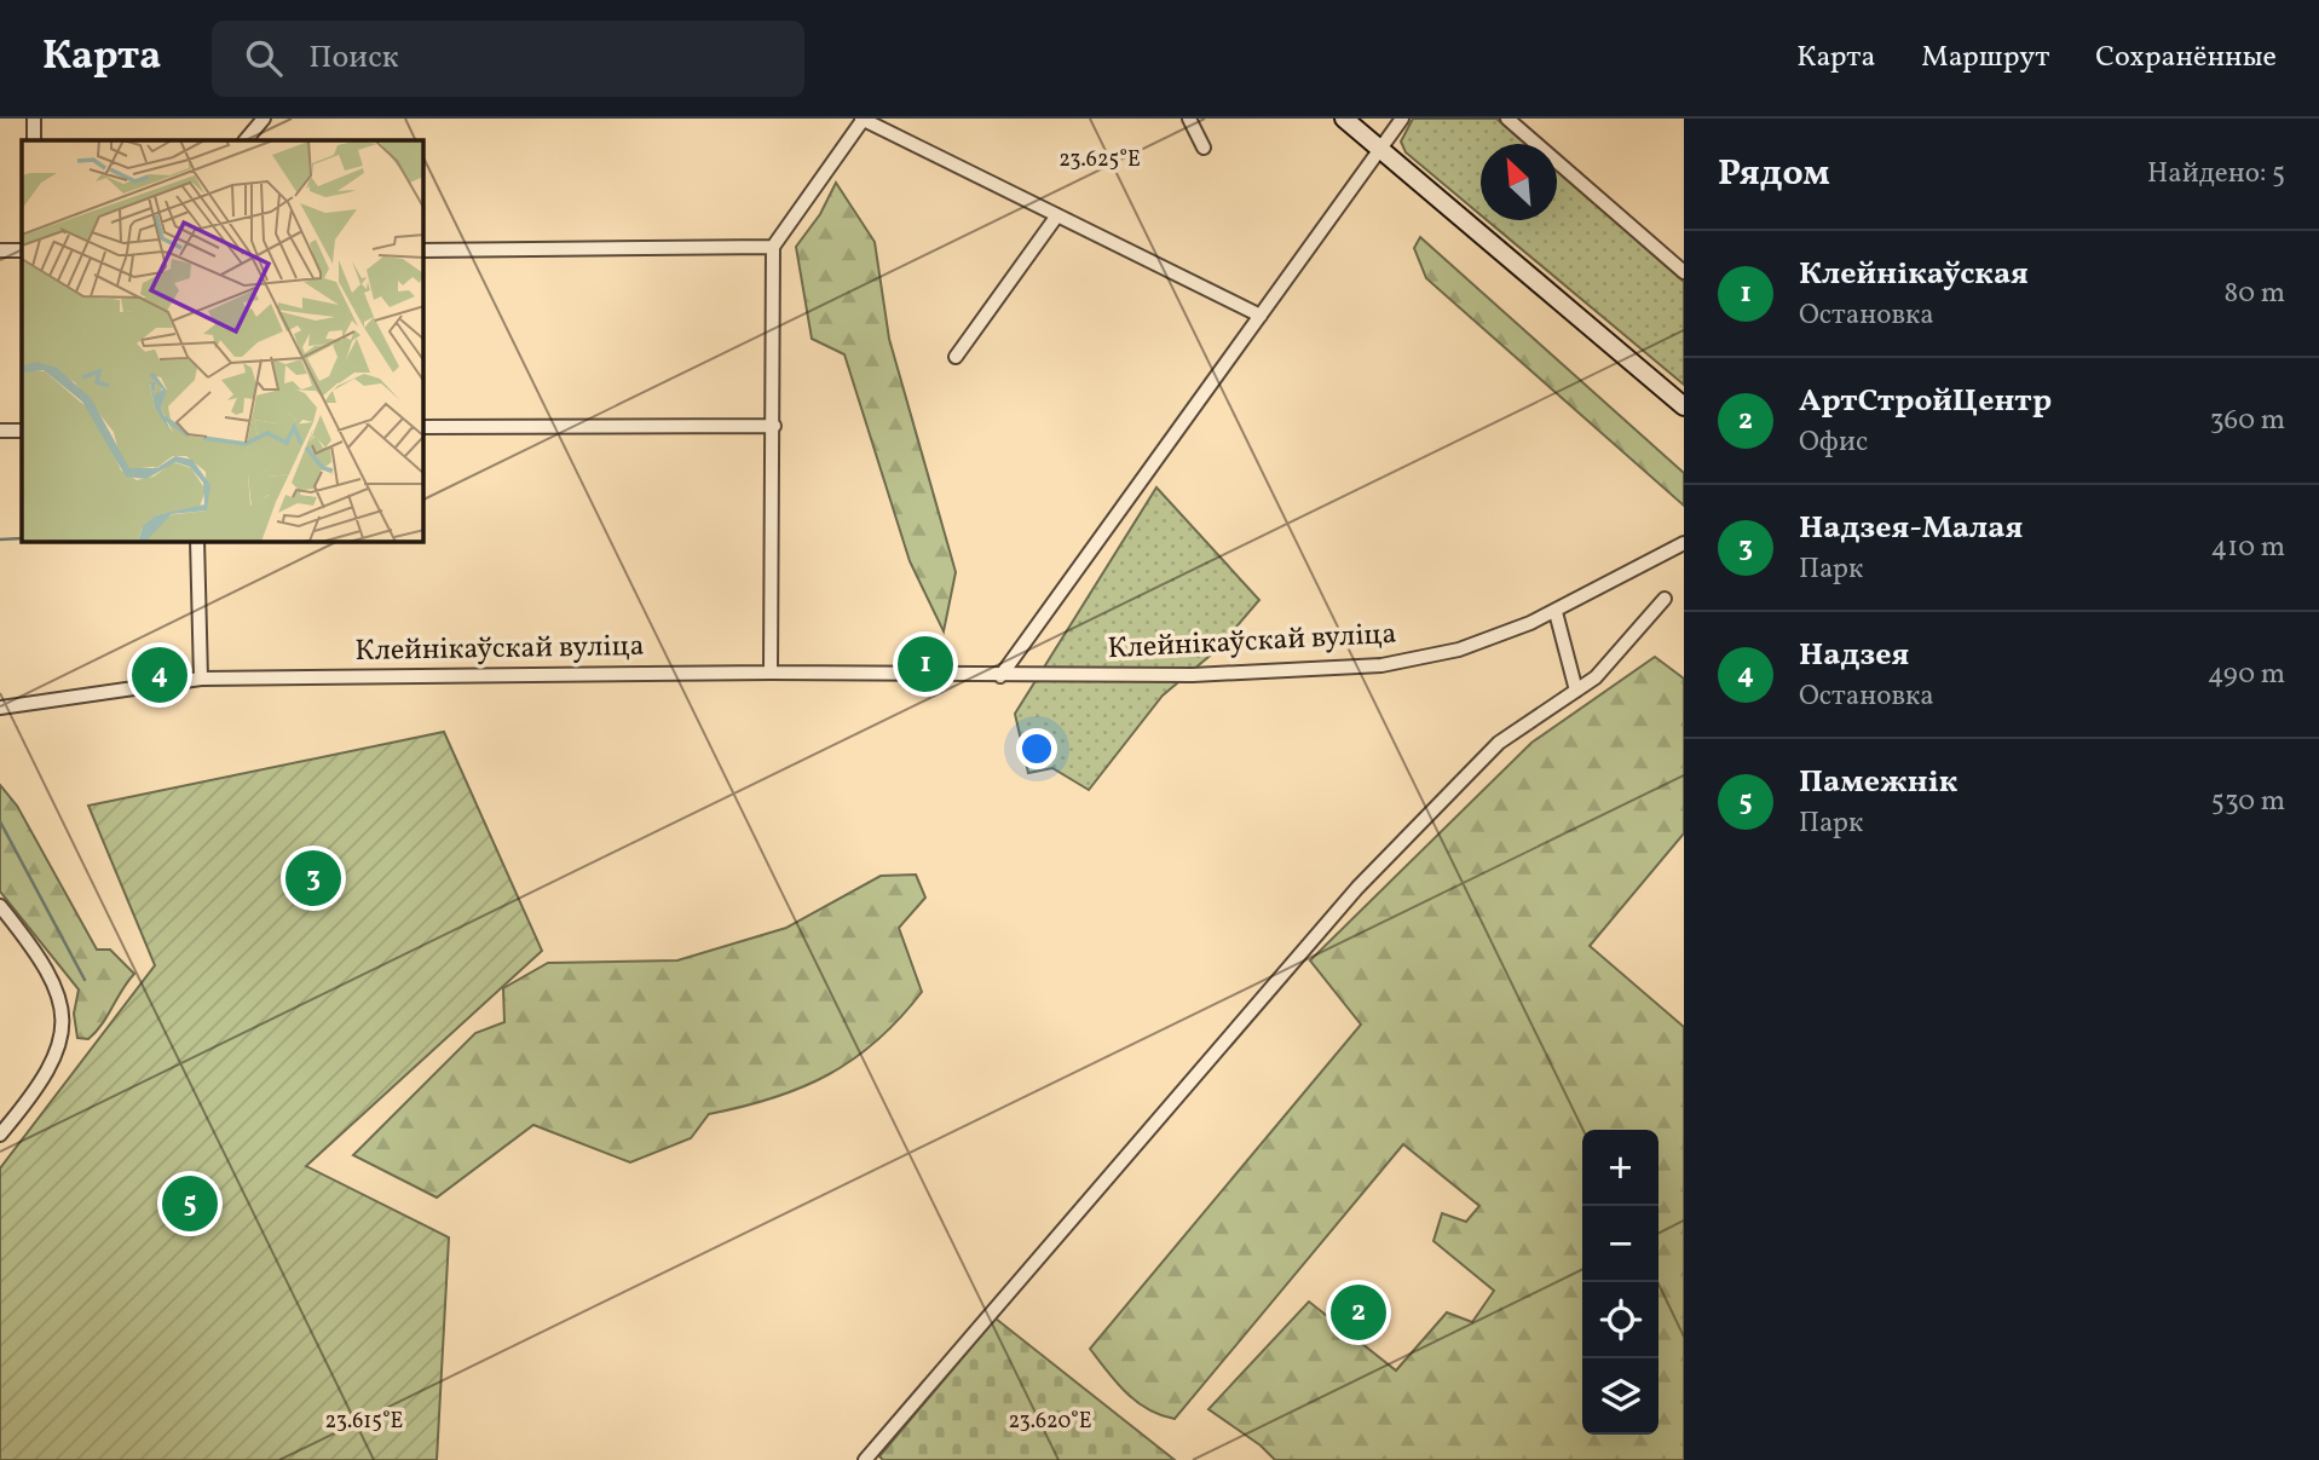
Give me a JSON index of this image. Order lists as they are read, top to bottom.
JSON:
{
  "streets": {
    "street": ["Клейнікаўскай вуліца"]
  },
  "north": "top left",
  "page": {
    "header": "Карта",
    "search": "Поиск",
    "nav": ["Карта", "Маршрут", "Сохранённые"],
    "heading": ["Рядом", "Найдено: 5"],
    "list": [
      {
        "mark": "1",
        "name": "Клейнікаўская",
        "note": "Остановка",
        "value": "80 m"
      },
      {
        "mark": "2",
        "name": "АртСтройЦентр",
        "note": "Офис",
        "value": "360 m"
      },
      {
        "mark": "3",
        "name": "Надзея-Малая",
        "note": "Парк",
        "value": "410 m"
      },
      {
        "mark": "4",
        "name": "Надзея",
        "note": "Остановка",
        "value": "490 m"
      },
      {
        "mark": "5",
        "name": "Памежнік",
        "note": "Парк",
        "value": "530 m"
      }
    ],
    "pins": [
      "1",
      "4",
      "3",
      "5",
      "2"
    ],
    "map_buttons": ["+", "−"]
  },
  "coordinates": ["23.625°E", "23.615°E", "23.620°E"]
}
